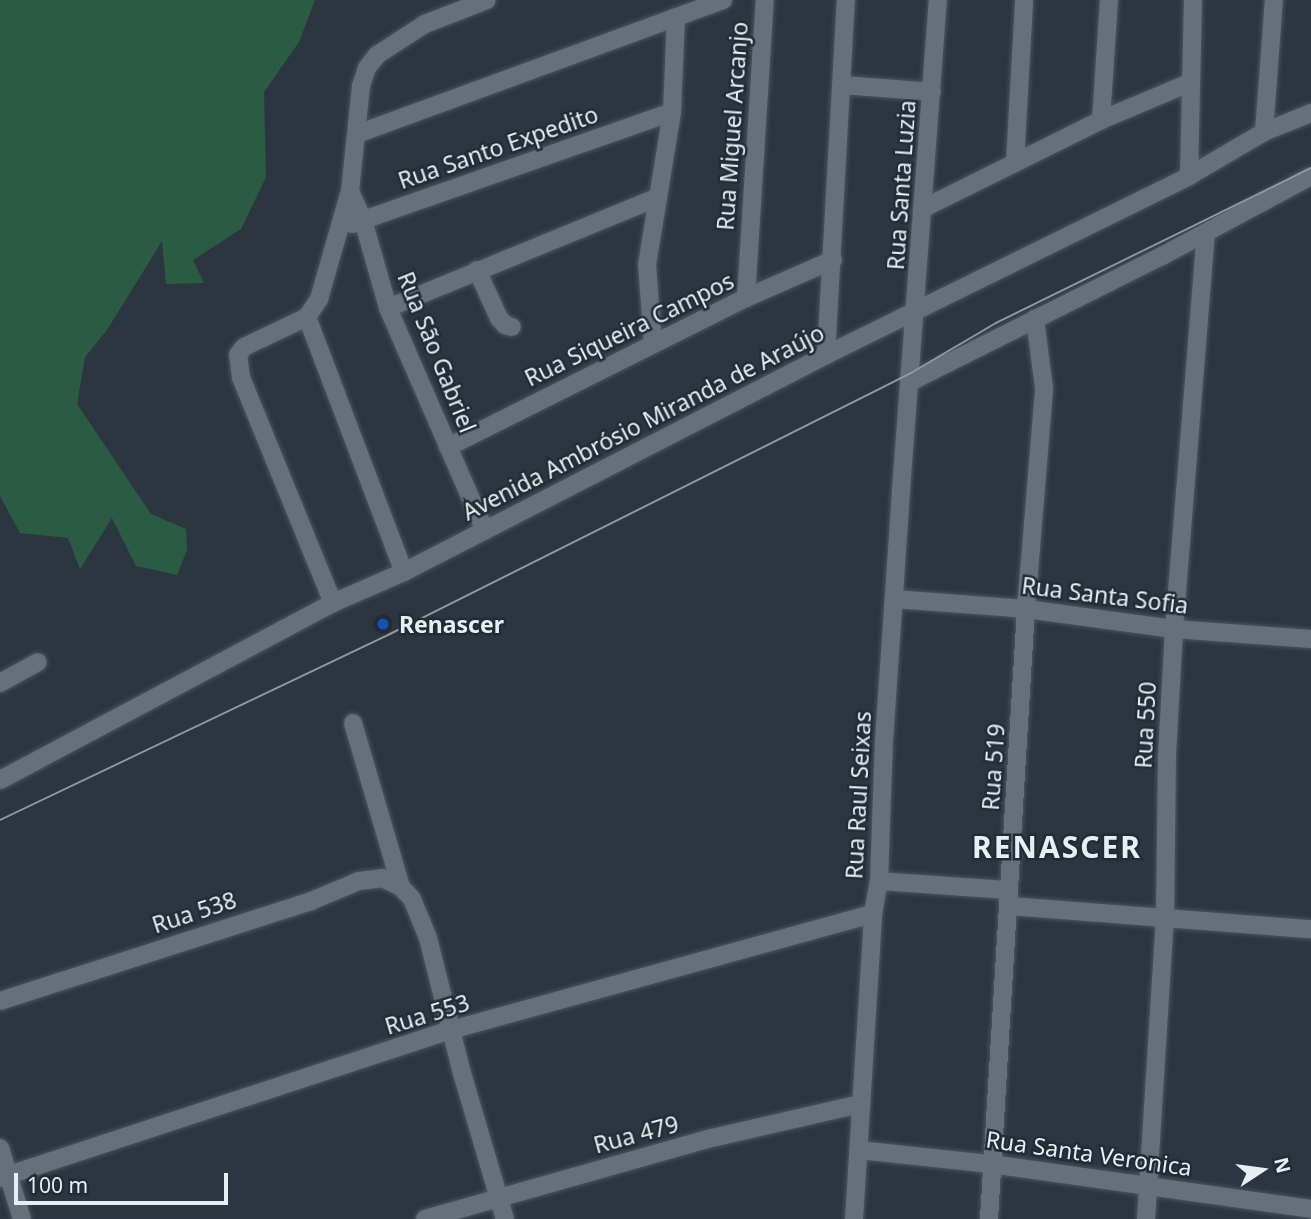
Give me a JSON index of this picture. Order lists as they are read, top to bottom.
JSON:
{
  "streets": {
    "street": [
      "Rua Miguel Arcanjo",
      "Rua Santo Expedito",
      "Rua Santa Luzia",
      "Rua Siqueira Campos",
      "Rua São Gabriel",
      "Avenida Ambrósio Miranda de Araújo",
      "Rua Santa Sofia",
      "Rua 550",
      "Rua 519",
      "Rua Raul Seixas",
      "Rua 538",
      "Rua 553",
      "Rua 479",
      "Rua Santa Veronica"
    ]
  },
  "crossings": [
    ["Rua Miguel Arcanjo", "Rua Siqueira Campos"],
    ["Rua Santo Expedito", "Rua São Gabriel"],
    ["Rua Santa Luzia", "Avenida Ambrósio Miranda de Araújo"],
    ["Rua Santa Luzia", "Rua Raul Seixas"],
    ["Rua Siqueira Campos", "Rua São Gabriel"],
    ["Rua São Gabriel", "Avenida Ambrósio Miranda de Araújo"],
    ["Rua Santa Sofia", "Rua 550"],
    ["Rua Santa Sofia", "Rua 519"],
    ["Rua Santa Sofia", "Rua Raul Seixas"],
    ["Rua 550", "Rua Santa Veronica"],
    ["Rua 519", "Rua Santa Veronica"],
    ["Rua Raul Seixas", "Rua 553"],
    ["Rua Raul Seixas", "Rua 479"],
    ["Rua Raul Seixas", "Rua Santa Veronica"]
  ],
  "districts": ["RENASCER"],
  "places": ["Renascer"],
  "scale_bar": "100 m",
  "north": "right"
}
